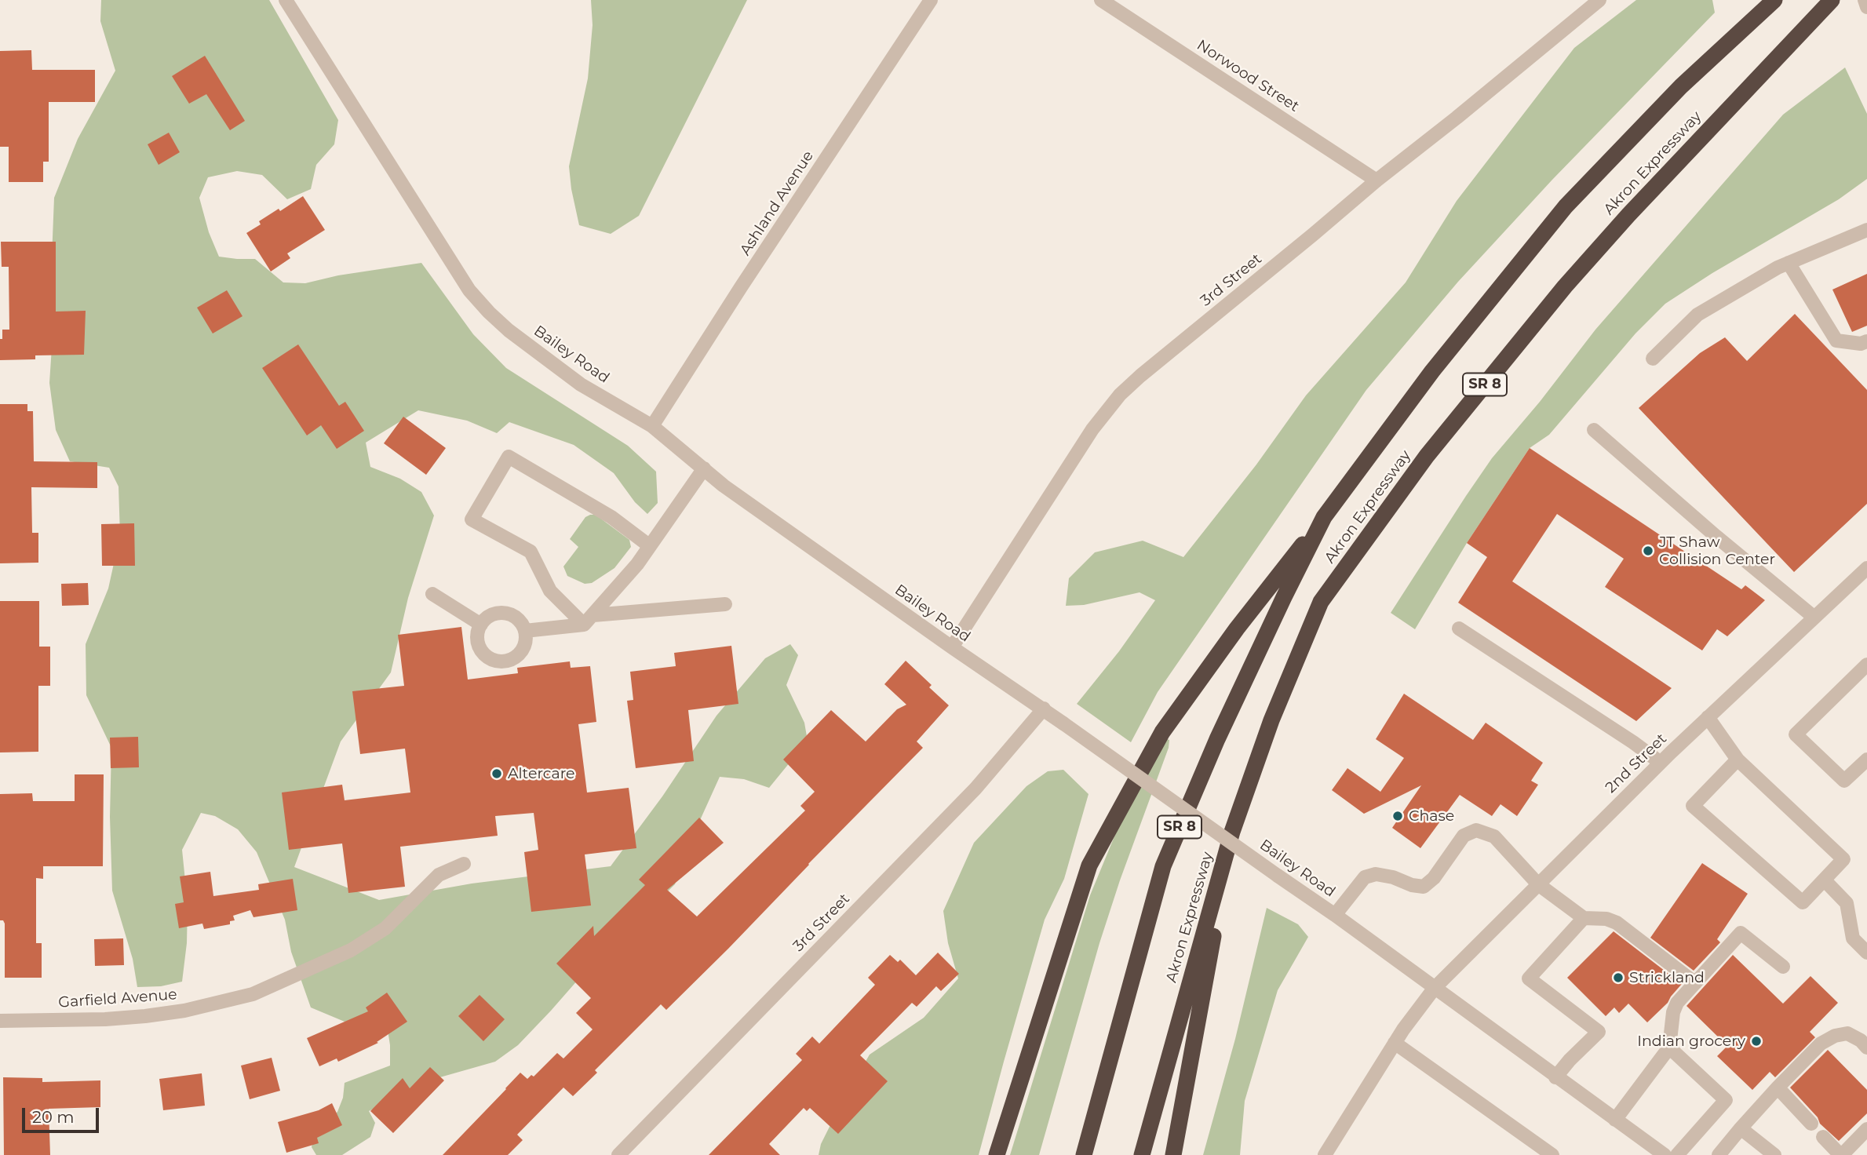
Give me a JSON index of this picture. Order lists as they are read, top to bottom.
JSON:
{
  "streets": {
    "highway": ["Akron Expressway", "SR 8"],
    "street": [
      "Norwood Street",
      "Ashland Avenue",
      "3rd Street",
      "Bailey Road",
      "2nd Street",
      "Garfield Avenue"
    ]
  },
  "crossings": [
    ["Norwood Street", "3rd Street"],
    ["Ashland Avenue", "Bailey Road"],
    ["3rd Street", "Bailey Road"],
    ["Bailey Road", "2nd Street"]
  ],
  "places": [
    "JT Shaw Collision Center",
    "Altercare",
    "Chase",
    "Strickland",
    "Indian grocery"
  ],
  "scale_bar": "20 m"
}
